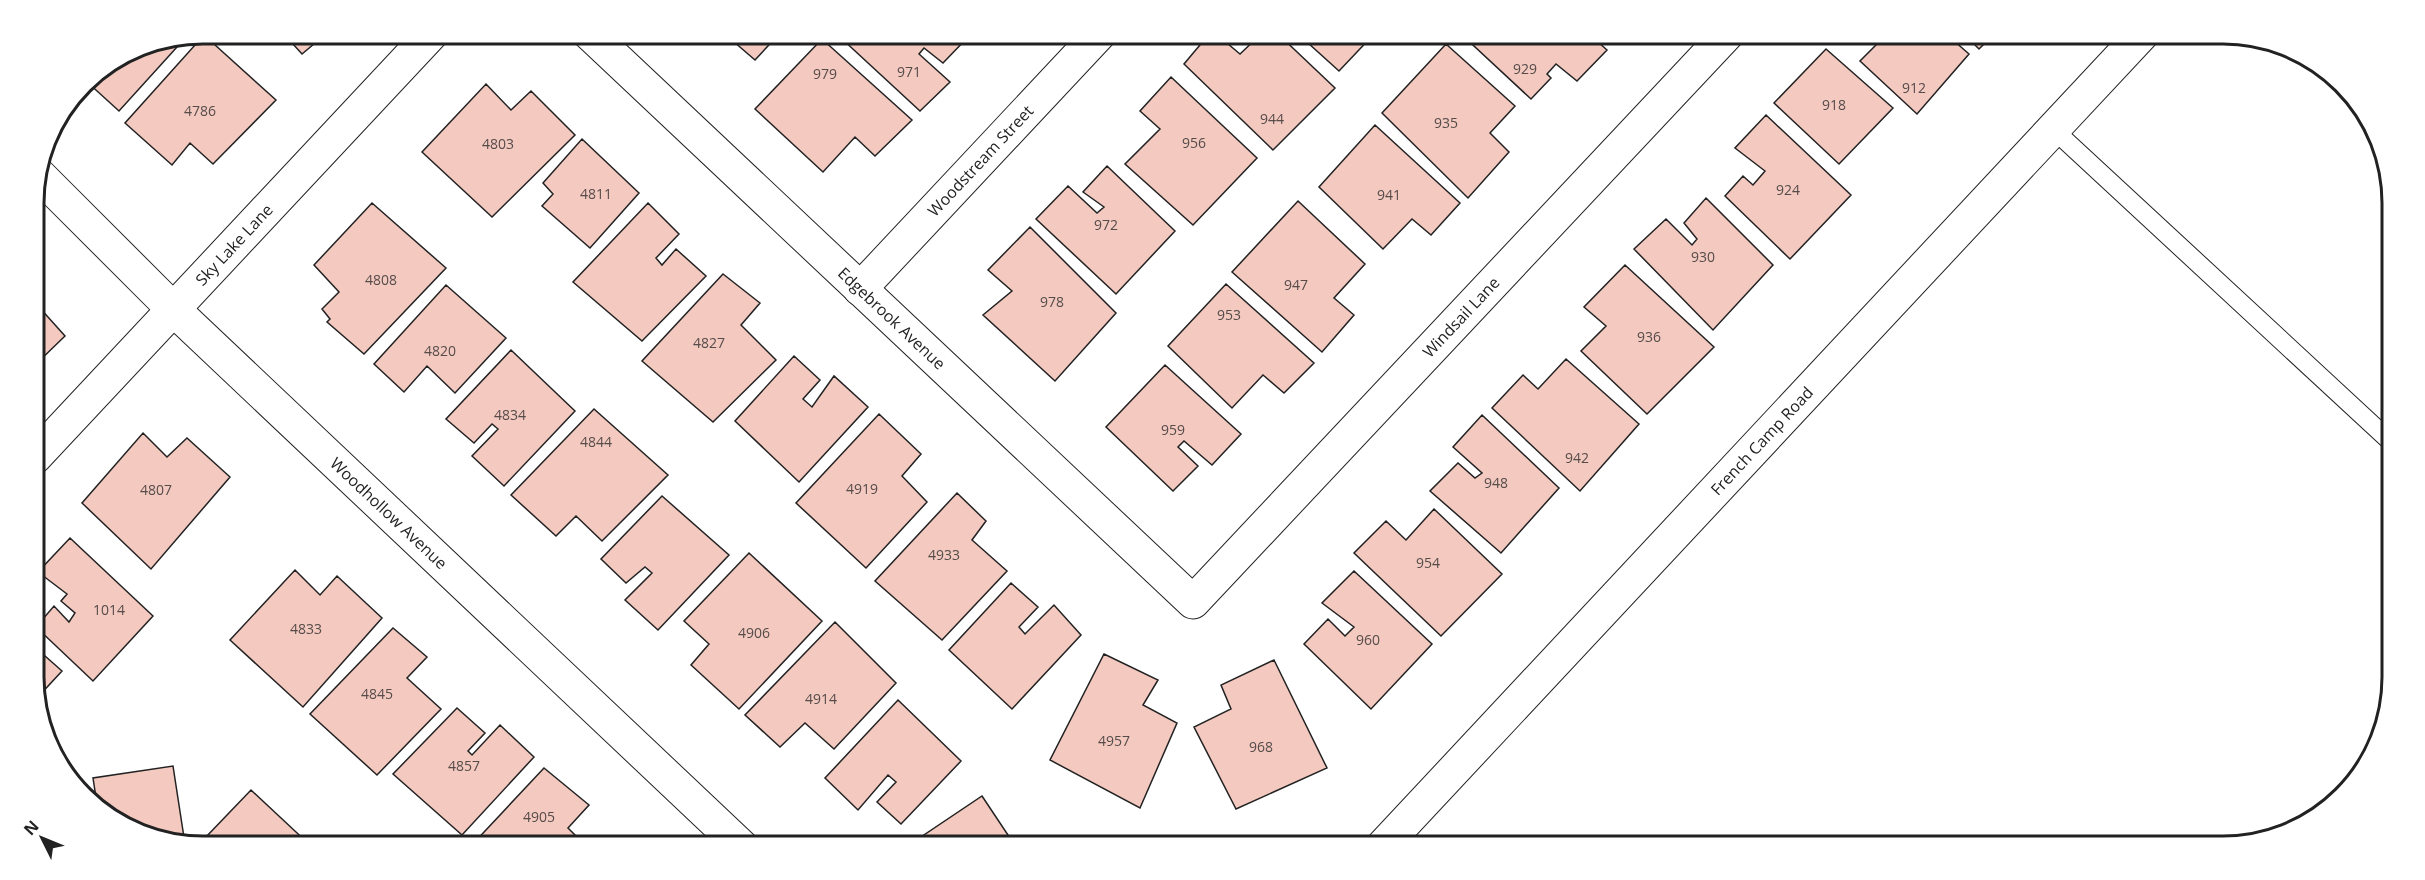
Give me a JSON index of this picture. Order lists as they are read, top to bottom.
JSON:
{
  "streets": {
    "street": [
      "Woodstream Street",
      "Sky Lake Lane",
      "Edgebrook Avenue",
      "Windsail Lane",
      "French Camp Road",
      "Woodhollow Avenue"
    ]
  },
  "crossings": [
    ["Woodstream Street", "Edgebrook Avenue"],
    ["Sky Lake Lane", "Woodhollow Avenue"],
    ["Edgebrook Avenue", "Windsail Lane"]
  ],
  "house_numbers": [
    "929",
    "971",
    "979",
    "912",
    "918",
    "4786",
    "944",
    "935",
    "956",
    "4803",
    "924",
    "4811",
    "941",
    "972",
    "930",
    "4808",
    "947",
    "978",
    "953",
    "936",
    "4827",
    "4820",
    "4834",
    "959",
    "4844",
    "942",
    "948",
    "4919",
    "4807",
    "4933",
    "954",
    "1014",
    "4833",
    "4906",
    "960",
    "4845",
    "4914",
    "4957",
    "968",
    "4857",
    "4905"
  ],
  "north": "top left"
}
